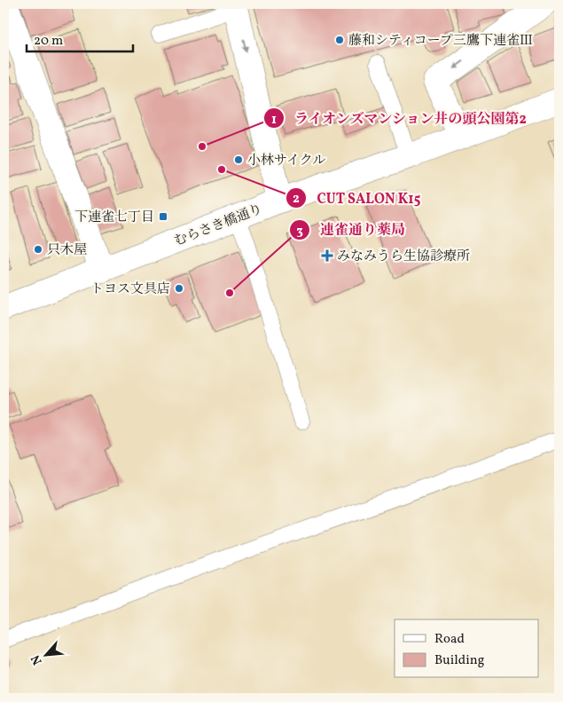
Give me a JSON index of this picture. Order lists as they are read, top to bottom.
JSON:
{
  "streets": {
    "street": ["むらさき橋通り"]
  },
  "places": {
    "other": [
      "藤和シティコープ三鷹下連雀Ⅲ",
      "ライオンズマンション井の頭公園第2",
      "小林サイクル",
      "CUT SALON K15",
      "只木屋",
      "トヨス文具店",
      "連雀通り薬局"
    ],
    "transit": ["下連雀七丁目"],
    "health": ["みなみうら生協診療所"]
  },
  "legend": ["Road", "Building"],
  "scale_bar": "20 m",
  "north": "bottom left"
}
